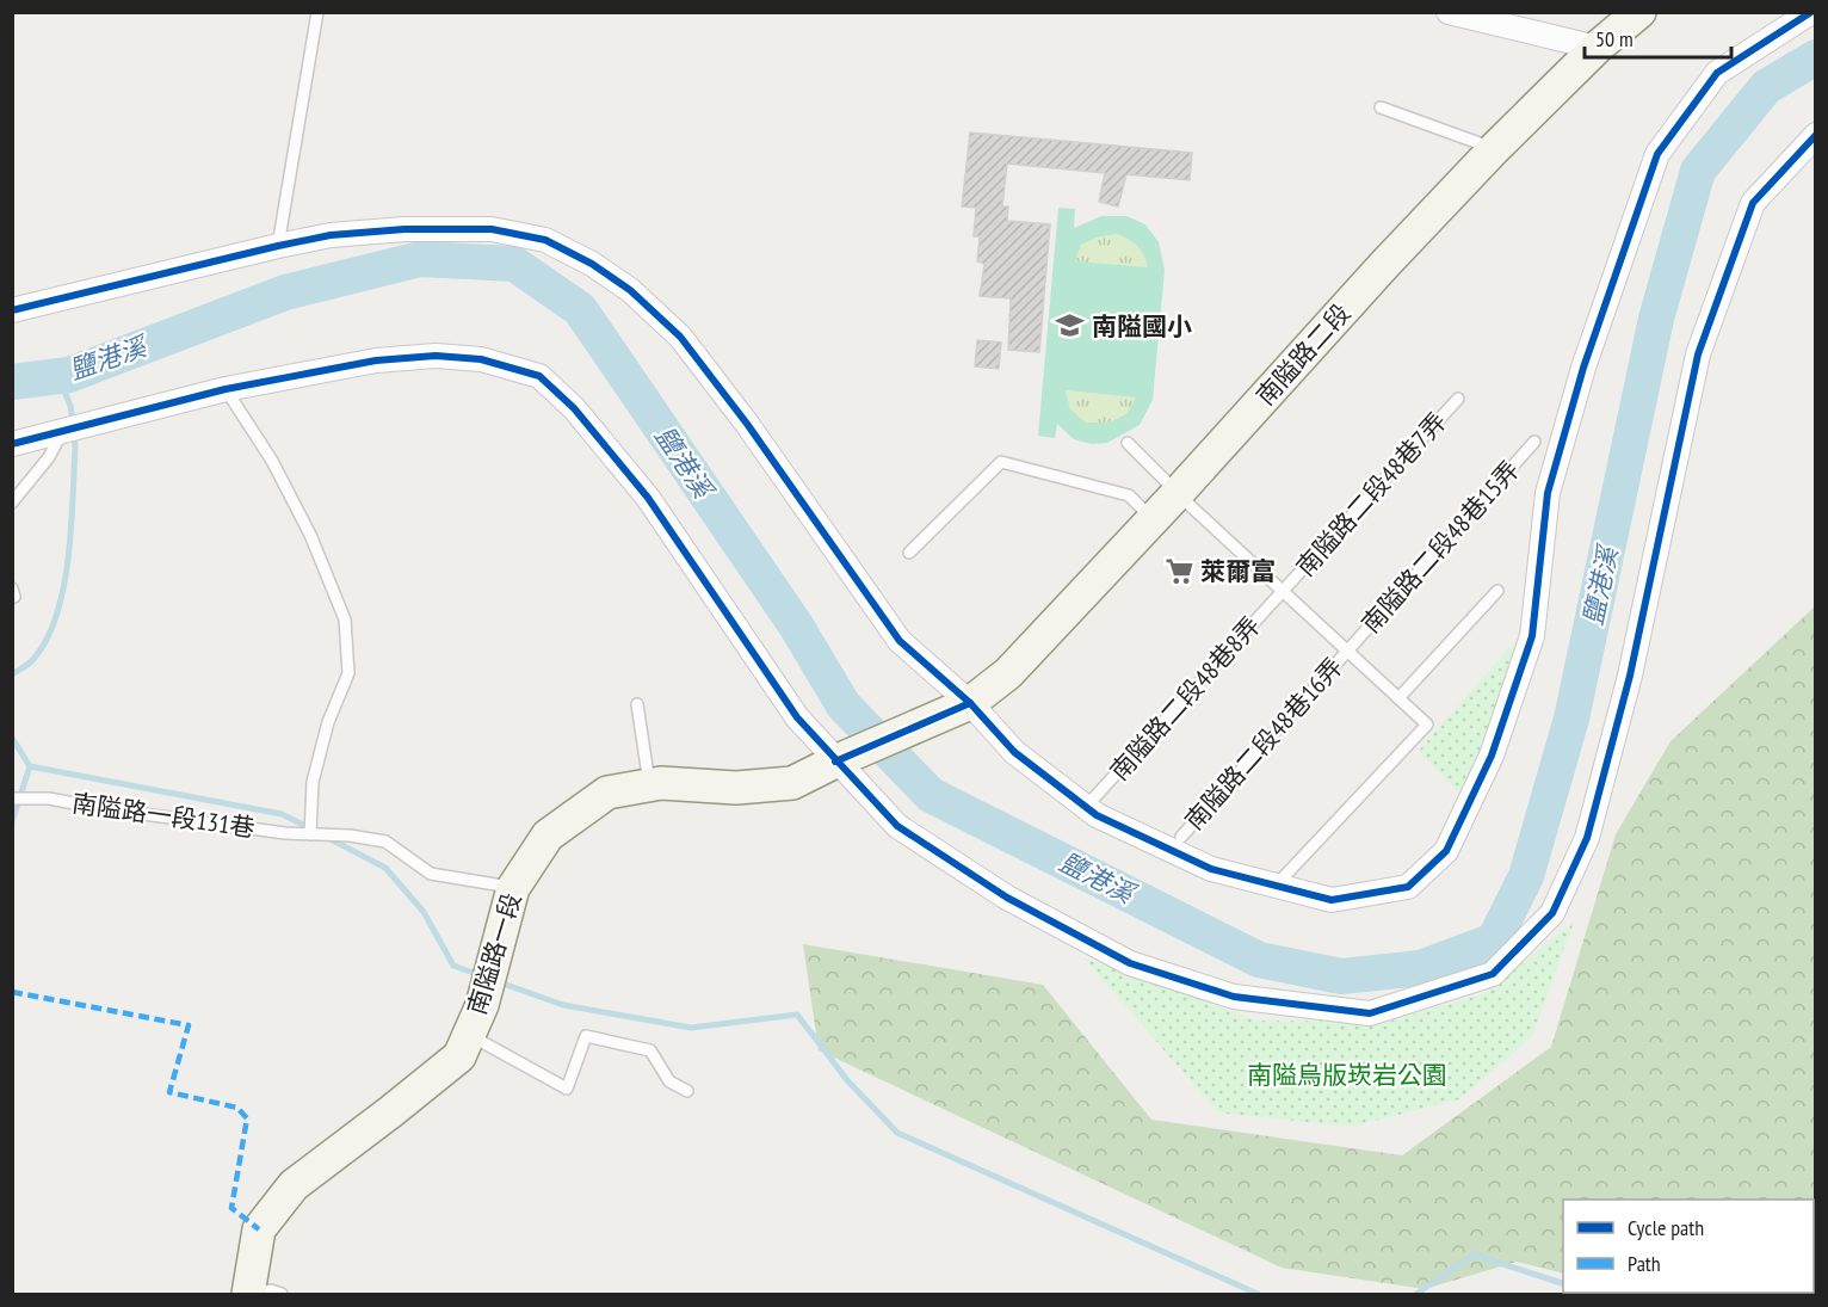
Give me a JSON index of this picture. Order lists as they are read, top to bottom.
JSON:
{
  "streets": {
    "street": ["南隘路二段", "南隘路一段"],
    "lane": [
      "南隘路二段48巷7弄",
      "南隘路二段48巷15弄",
      "南隘路二段48巷8弄",
      "南隘路二段48巷16弄",
      "南隘路一段131巷"
    ]
  },
  "crossings": [
    ["南隘路二段", "南隘路一段"],
    ["南隘路二段48巷7弄", "南隘路二段48巷8弄"],
    ["南隘路二段48巷15弄", "南隘路二段48巷16弄"],
    ["南隘路一段131巷", "南隘路一段"]
  ],
  "water": ["鹽港溪"],
  "parks": ["南隘烏版崁岩公園"],
  "places": {
    "school or university": ["南隘國小"],
    "supermarket": ["萊爾富"]
  },
  "legend": ["Cycle path", "Path"],
  "scale_bar": "50 m"
}
